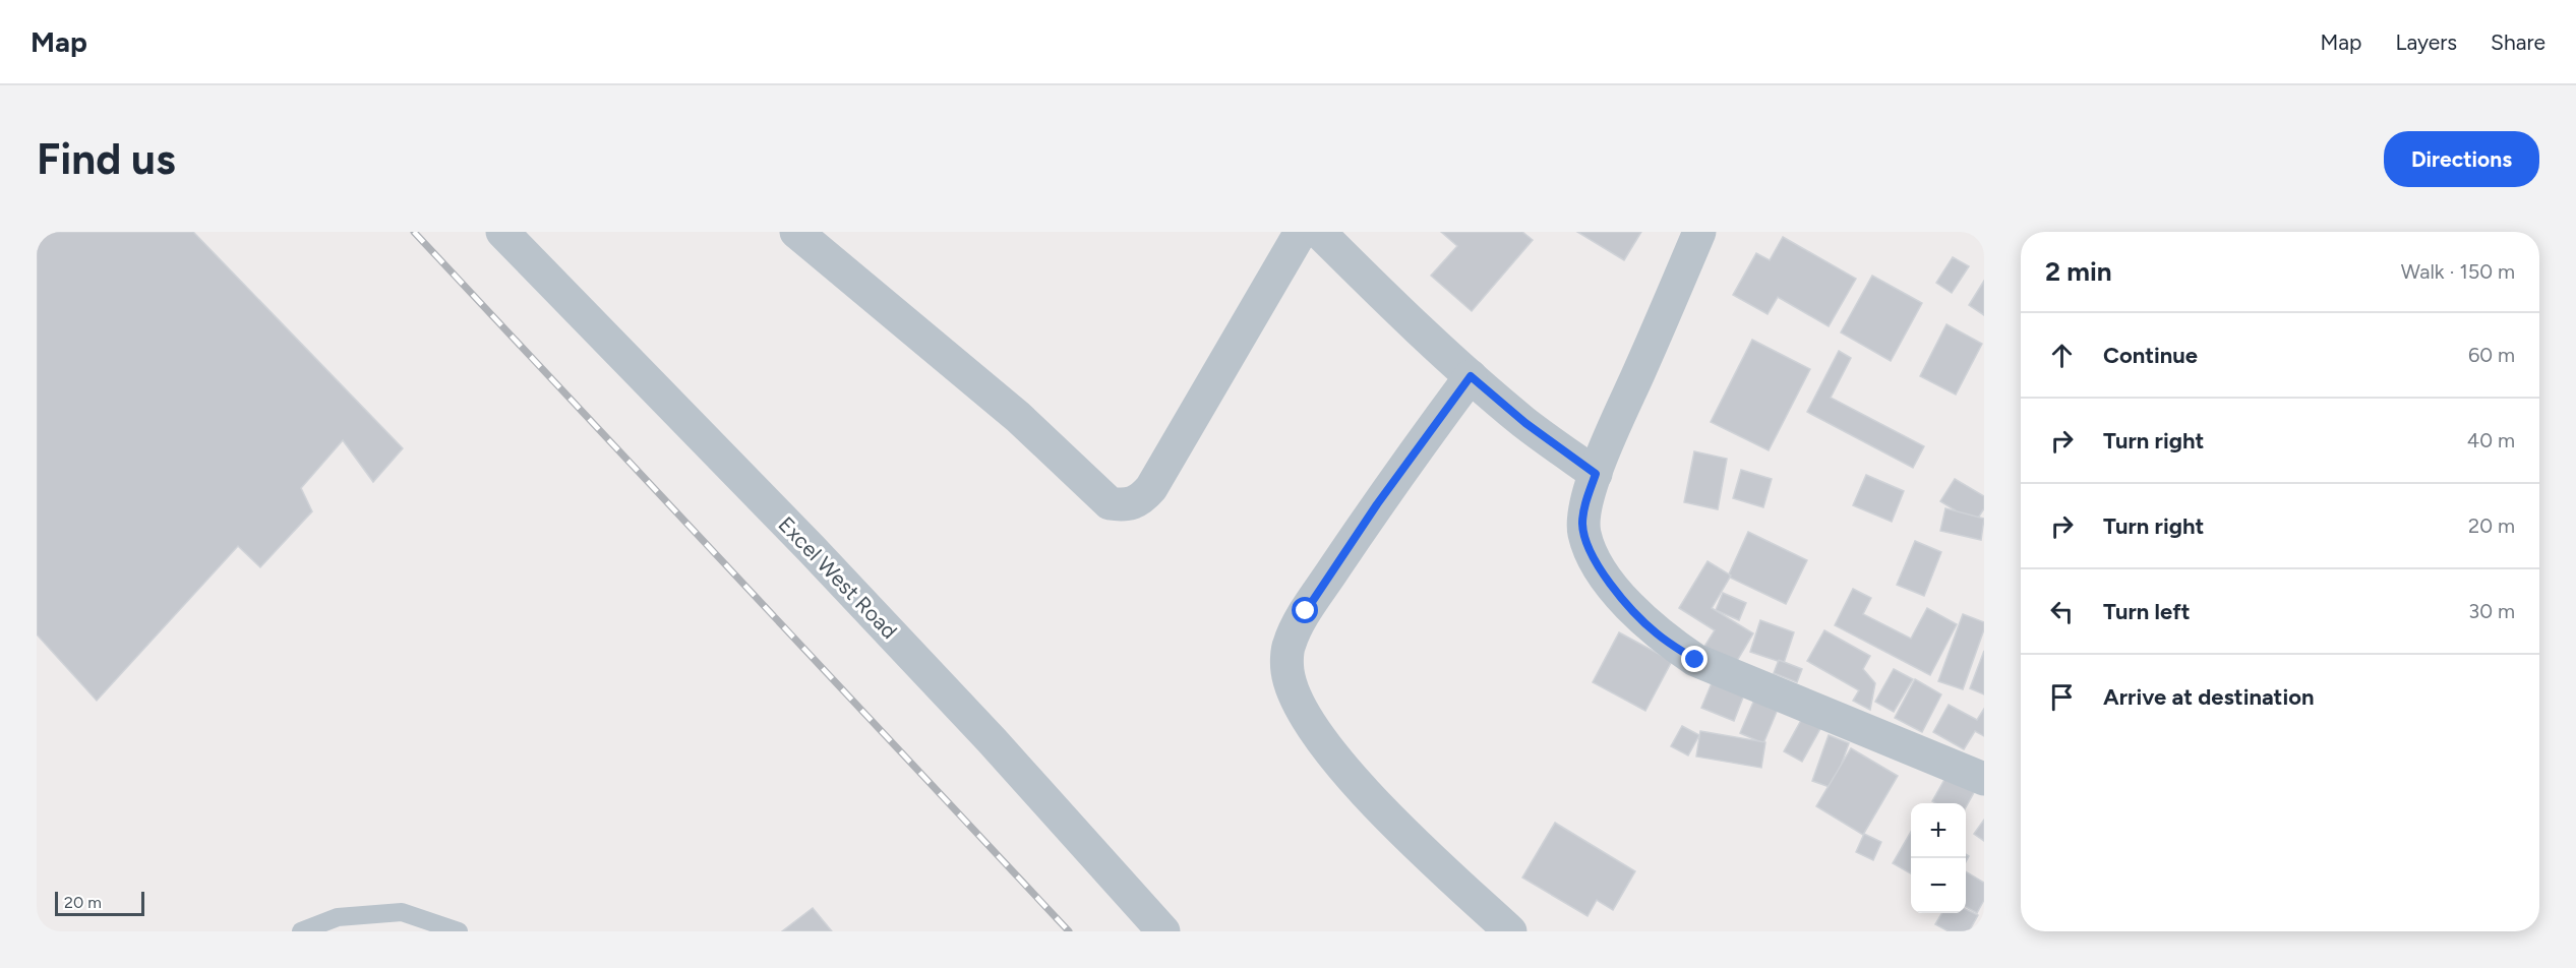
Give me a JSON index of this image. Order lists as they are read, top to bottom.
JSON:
{
  "streets": {
    "street": ["Excel West Road"]
  },
  "scale_bar": "20 m",
  "page": {
    "header": "Map",
    "nav": ["Map", "Layers", "Share"],
    "buttons": "Directions",
    "title": "Find us",
    "heading": ["2 min", "Walk · 150 m"],
    "list": [
      ["Continue", "60 m"],
      ["Turn right", "40 m"],
      ["Turn right", "20 m"],
      ["Turn left", "30 m"],
      "Arrive at destination"
    ],
    "map_buttons": ["+", "−"],
    "scale": "20 m"
  }
}
